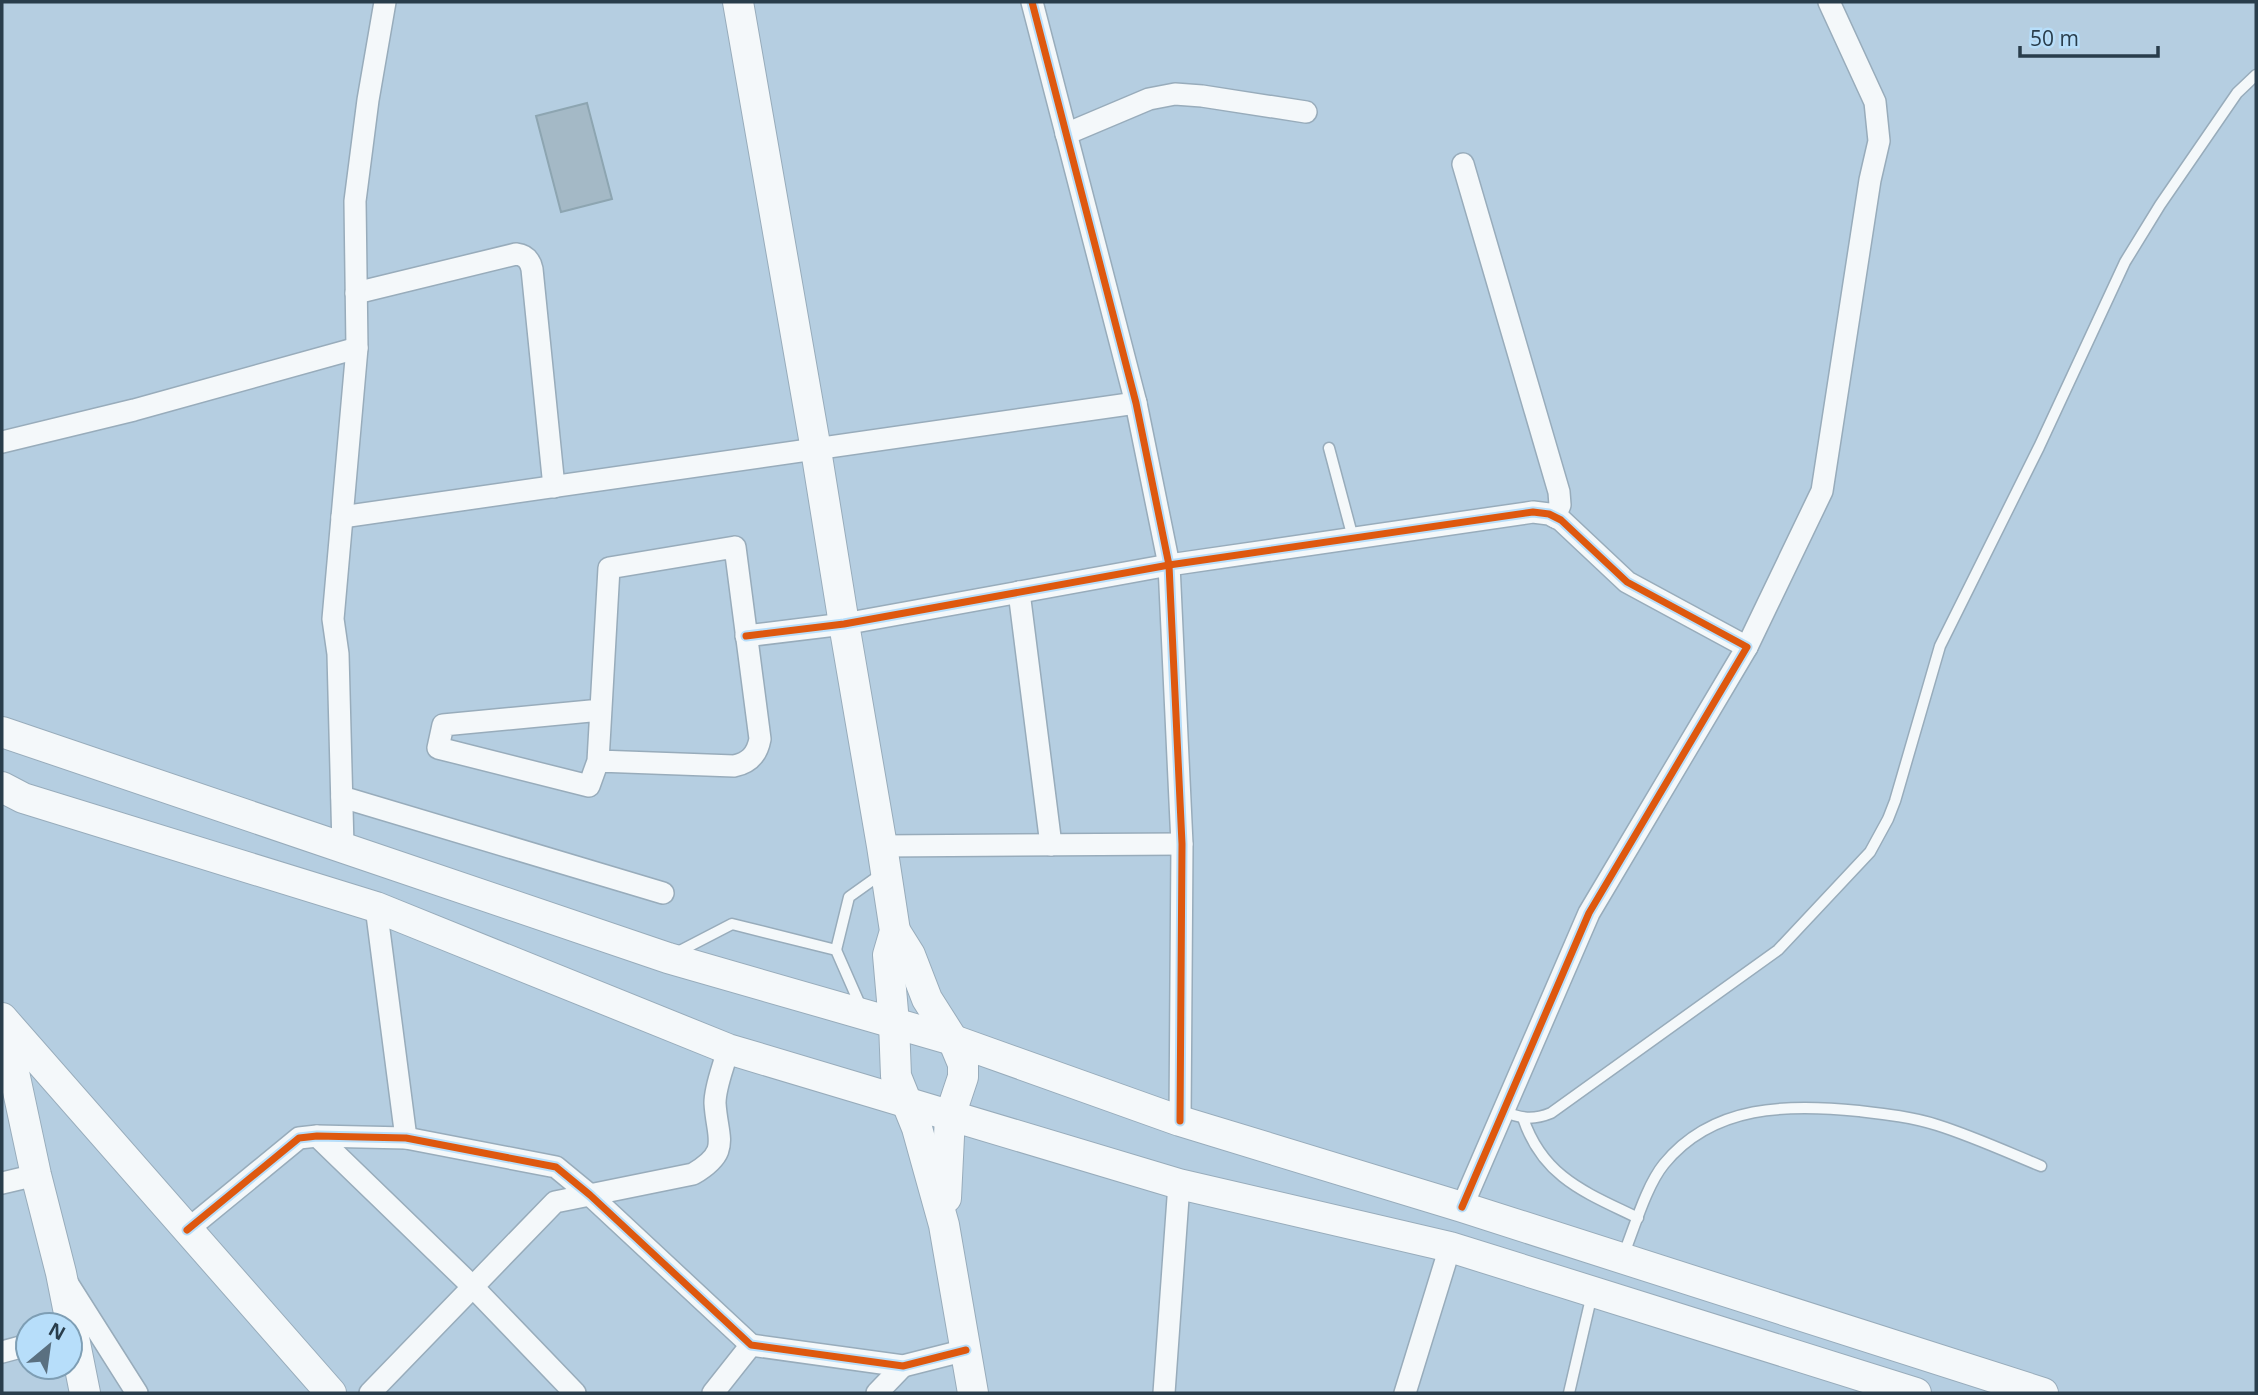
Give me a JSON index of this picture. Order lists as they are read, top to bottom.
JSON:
{
  "scale_bar": "50 m",
  "north": "top right"
}
